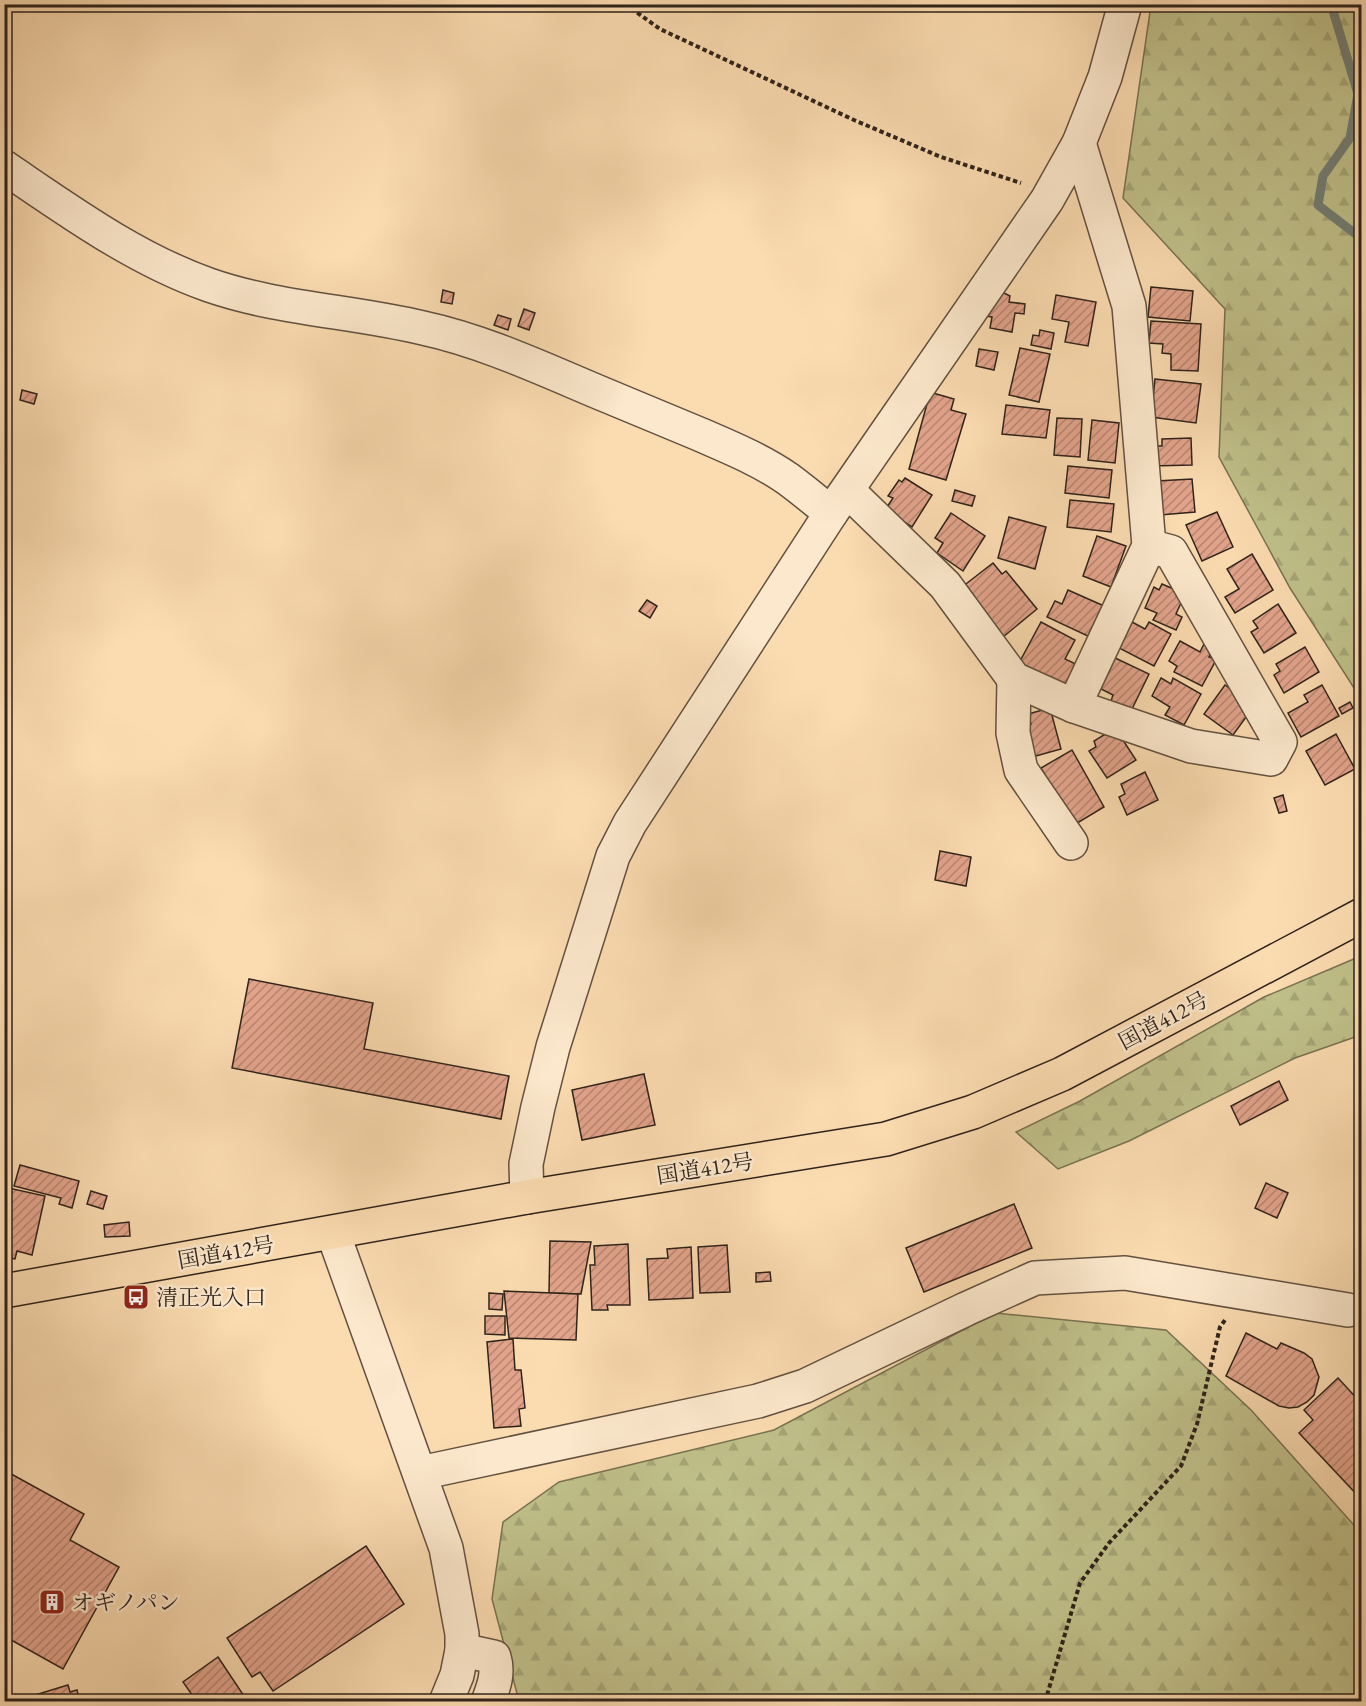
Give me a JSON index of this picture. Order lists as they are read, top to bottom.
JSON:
{
  "streets": {
    "highway": ["国道412号"]
  },
  "places": {
    "bus stop": ["清正光入口"],
    "building": ["オギノパン"]
  }
}
